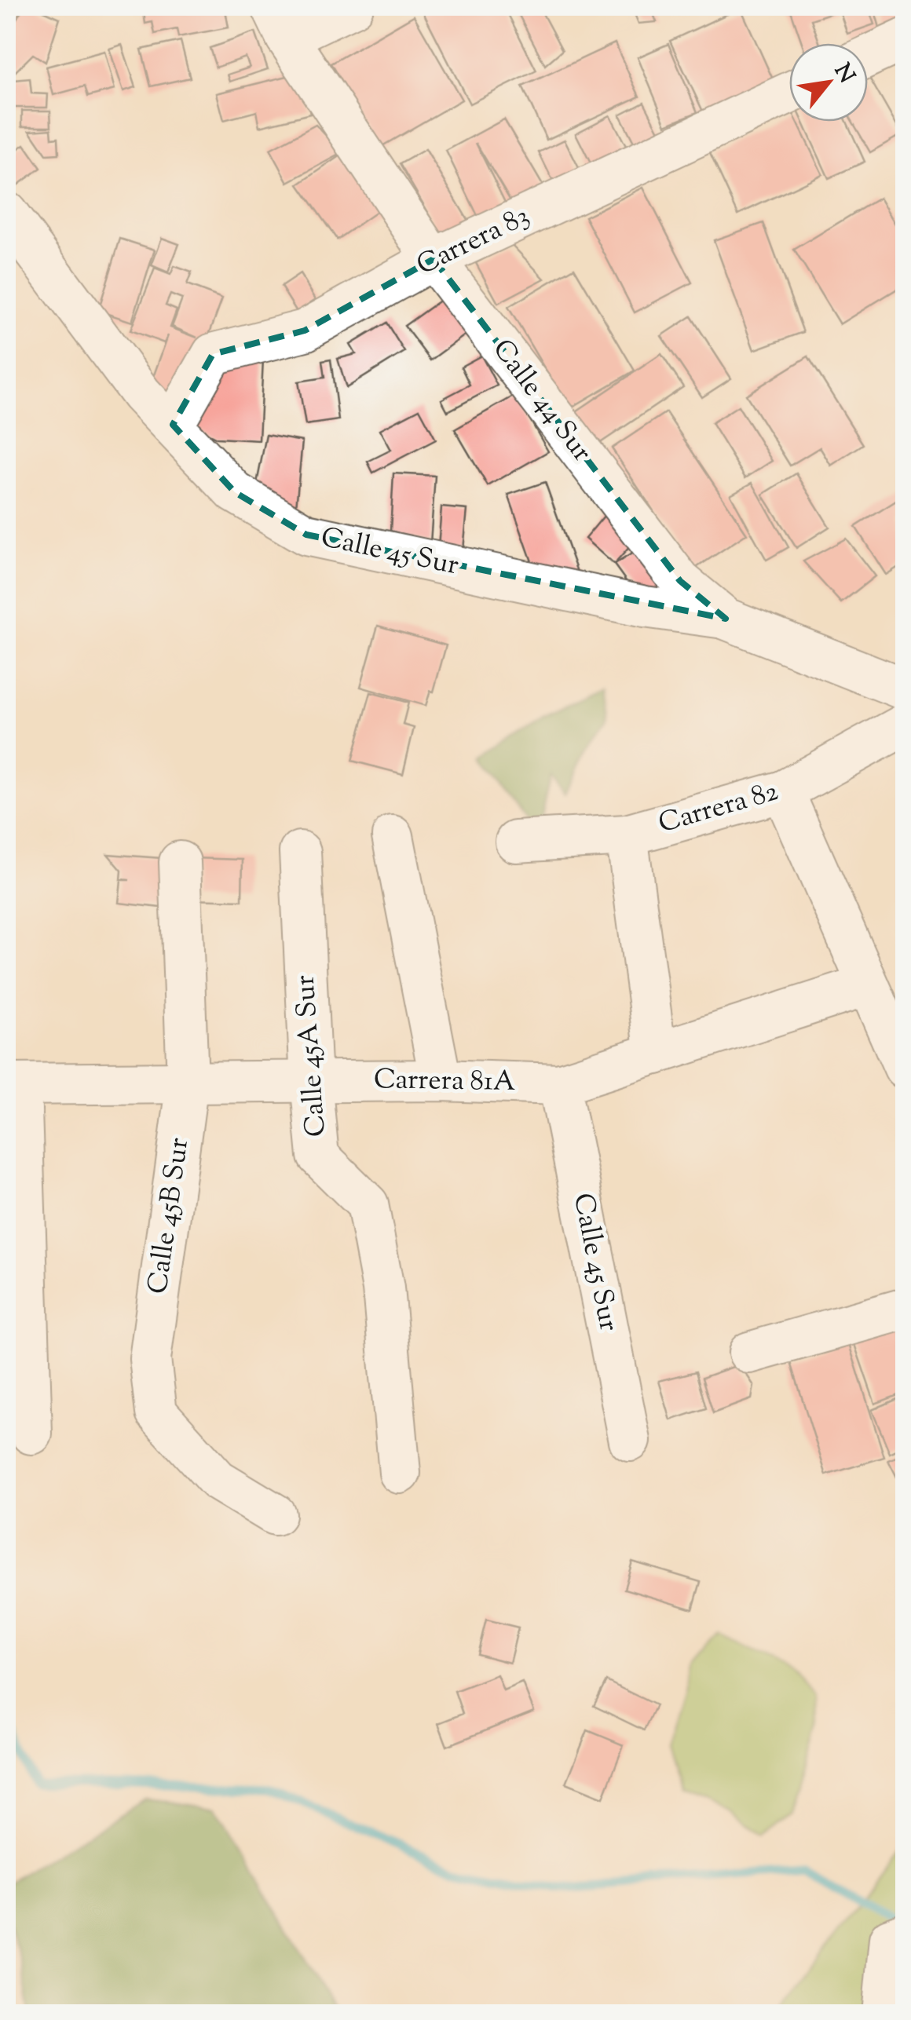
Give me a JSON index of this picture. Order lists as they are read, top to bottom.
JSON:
{
  "streets": {
    "street": [
      "Carrera 83",
      "Calle 44 Sur",
      "Calle 45 Sur",
      "Carrera 82",
      "Calle 45A Sur",
      "Carrera 81A",
      "Calle 45B Sur"
    ]
  },
  "crossings": [
    ["Carrera 83", "Calle 44 Sur"],
    ["Carrera 83", "Calle 45 Sur"],
    ["Calle 44 Sur", "Calle 45 Sur"],
    ["Calle 45 Sur", "Carrera 81A"],
    ["Calle 45A Sur", "Carrera 81A"],
    ["Carrera 81A", "Calle 45B Sur"]
  ],
  "north": "top right"
}
